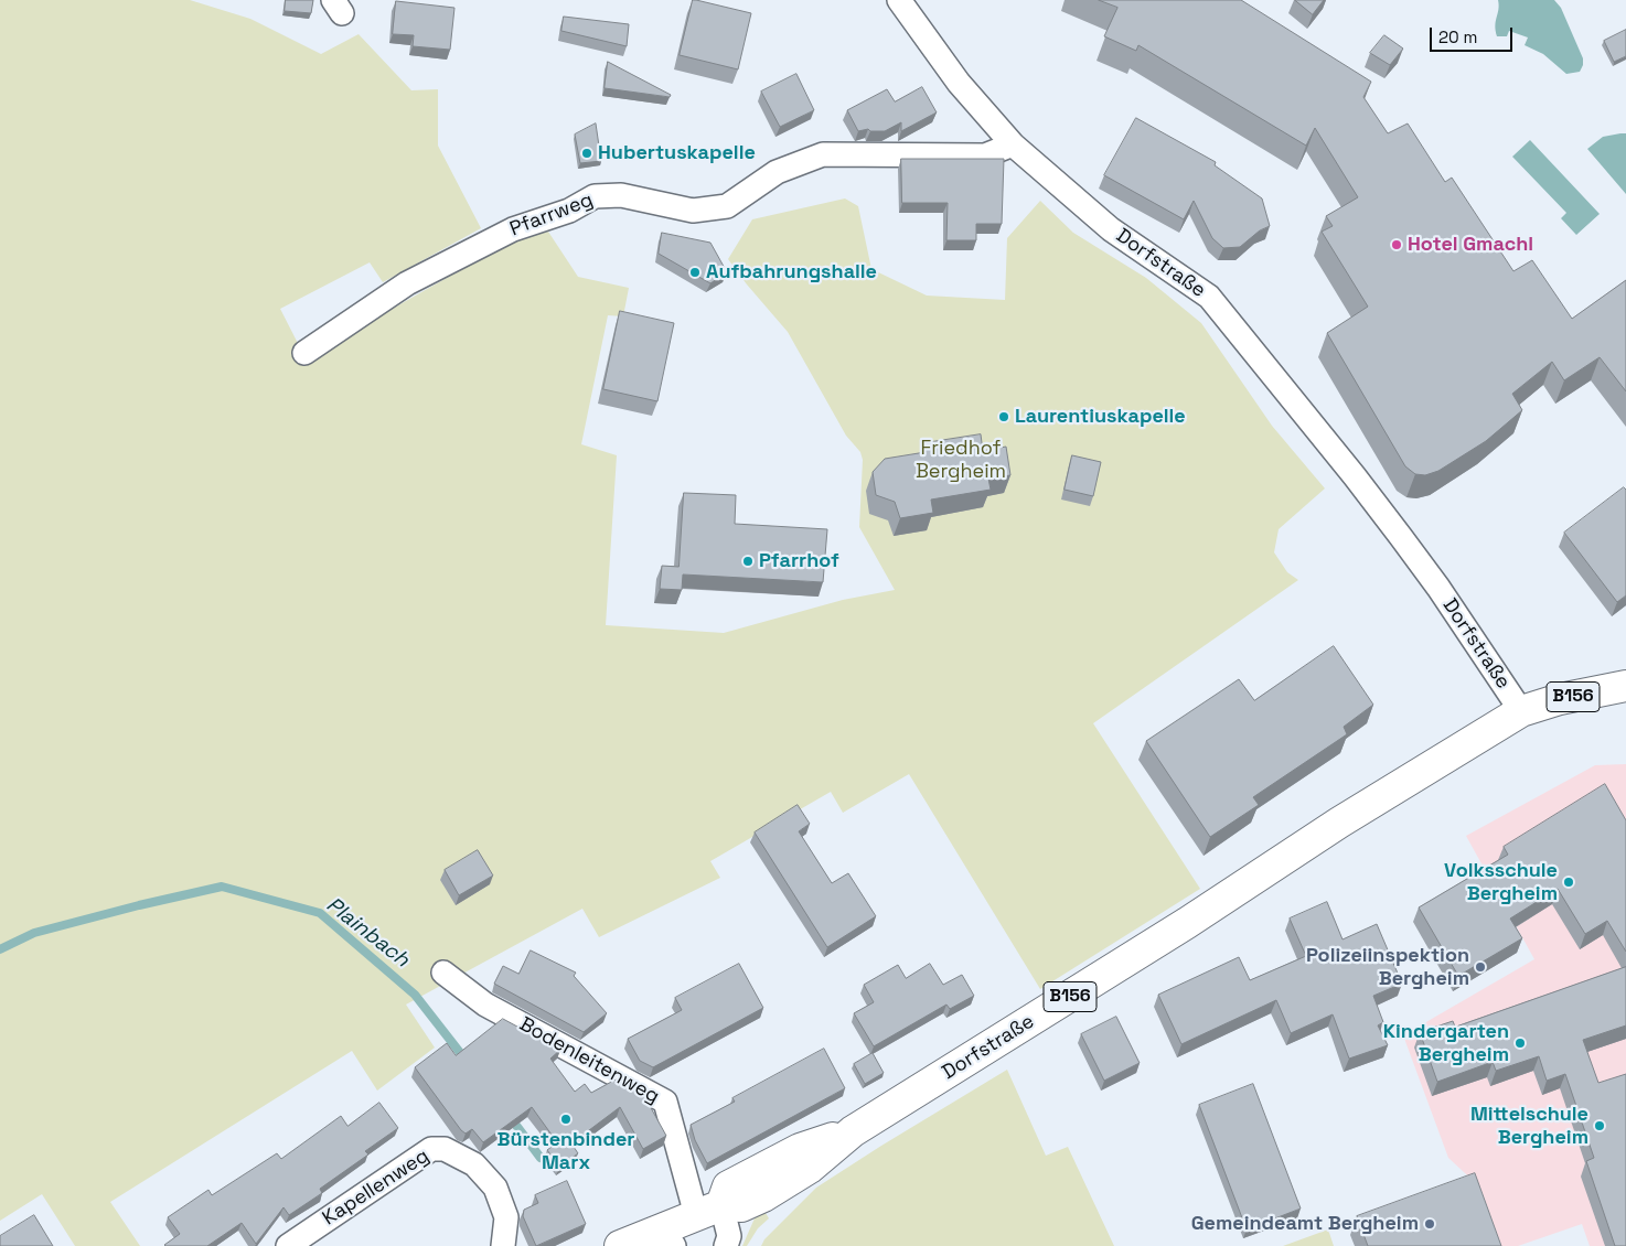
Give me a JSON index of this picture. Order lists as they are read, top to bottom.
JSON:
{
  "streets": {
    "main road": ["Dorfstraße", "B156"],
    "street": ["Pfarrweg", "Bodenleitenweg", "Kapellenweg"]
  },
  "crossings": [
    ["Pfarrweg", "Dorfstraße"],
    ["Dorfstraße", "B156"],
    ["Dorfstraße", "Bodenleitenweg"]
  ],
  "water": ["Plainbach"],
  "parks": ["Friedhof Bergheim"],
  "places": [
    "Hubertuskapelle",
    "Hotel Gmachl",
    "Aufbahrungshalle",
    "Laurentiuskapelle",
    "Pfarrhof",
    "Volksschule Bergheim",
    "Polizeiinspektion Bergheim",
    "Kindergarten Bergheim",
    "Bürstenbinder Marx",
    "Mittelschule Bergheim",
    "Gemeindeamt Bergheim"
  ],
  "scale_bar": "20 m"
}
